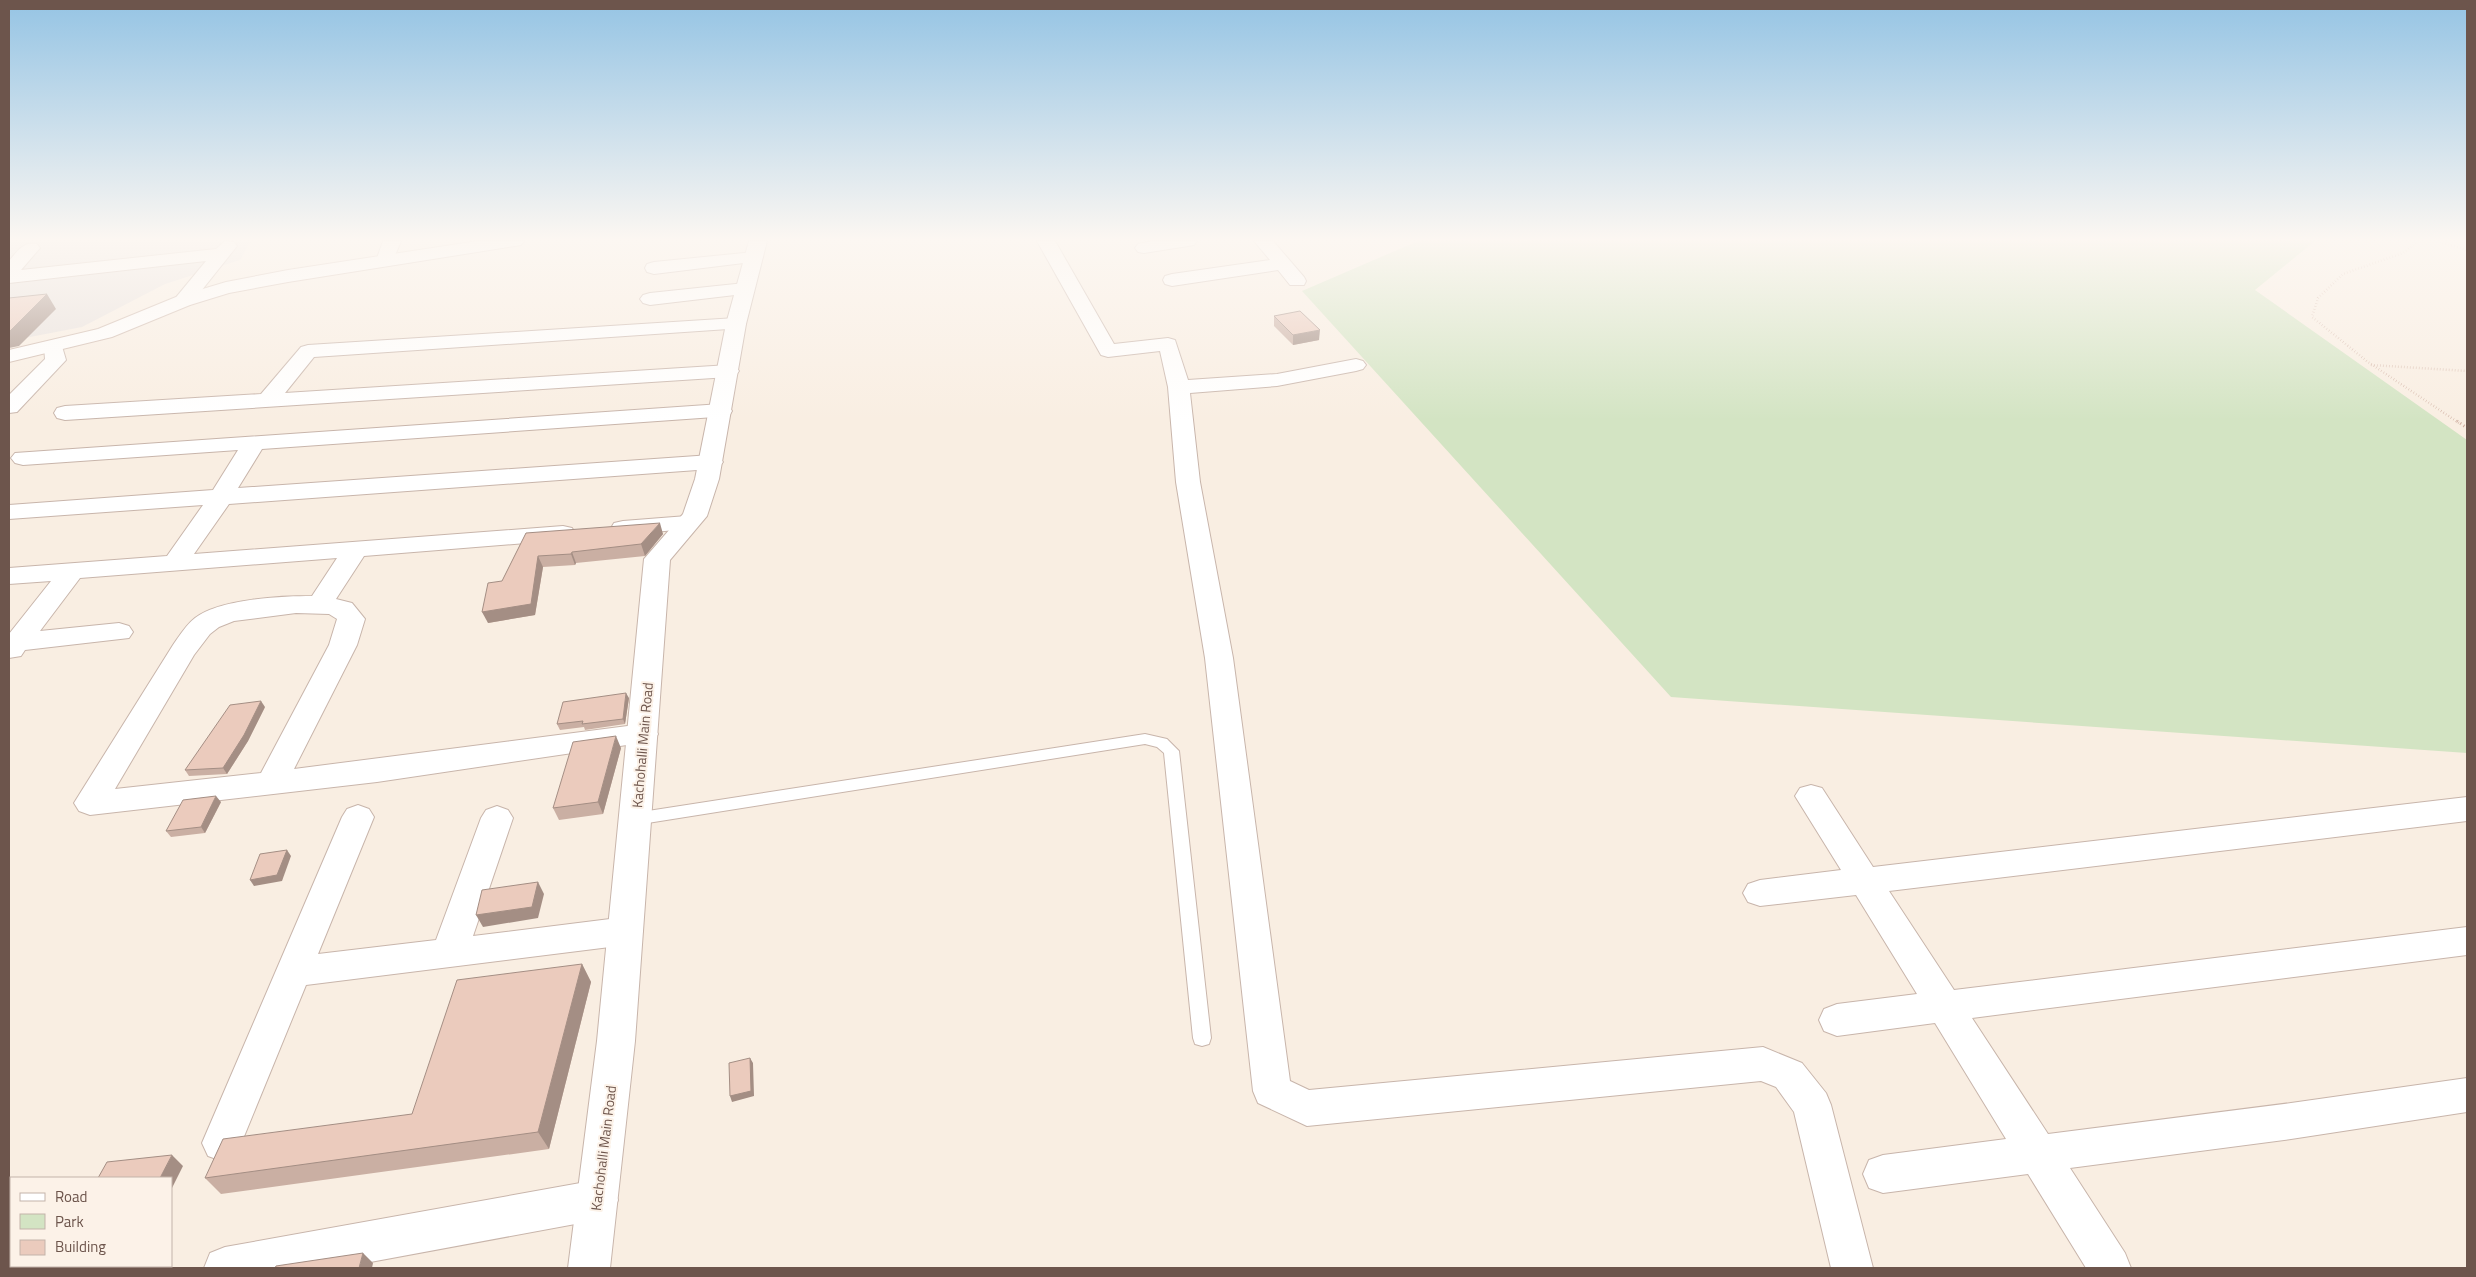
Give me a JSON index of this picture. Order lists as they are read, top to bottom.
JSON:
{
  "streets": {
    "street": ["Kachohalli Main Road"]
  },
  "legend": ["Road", "Park", "Building"]
}
